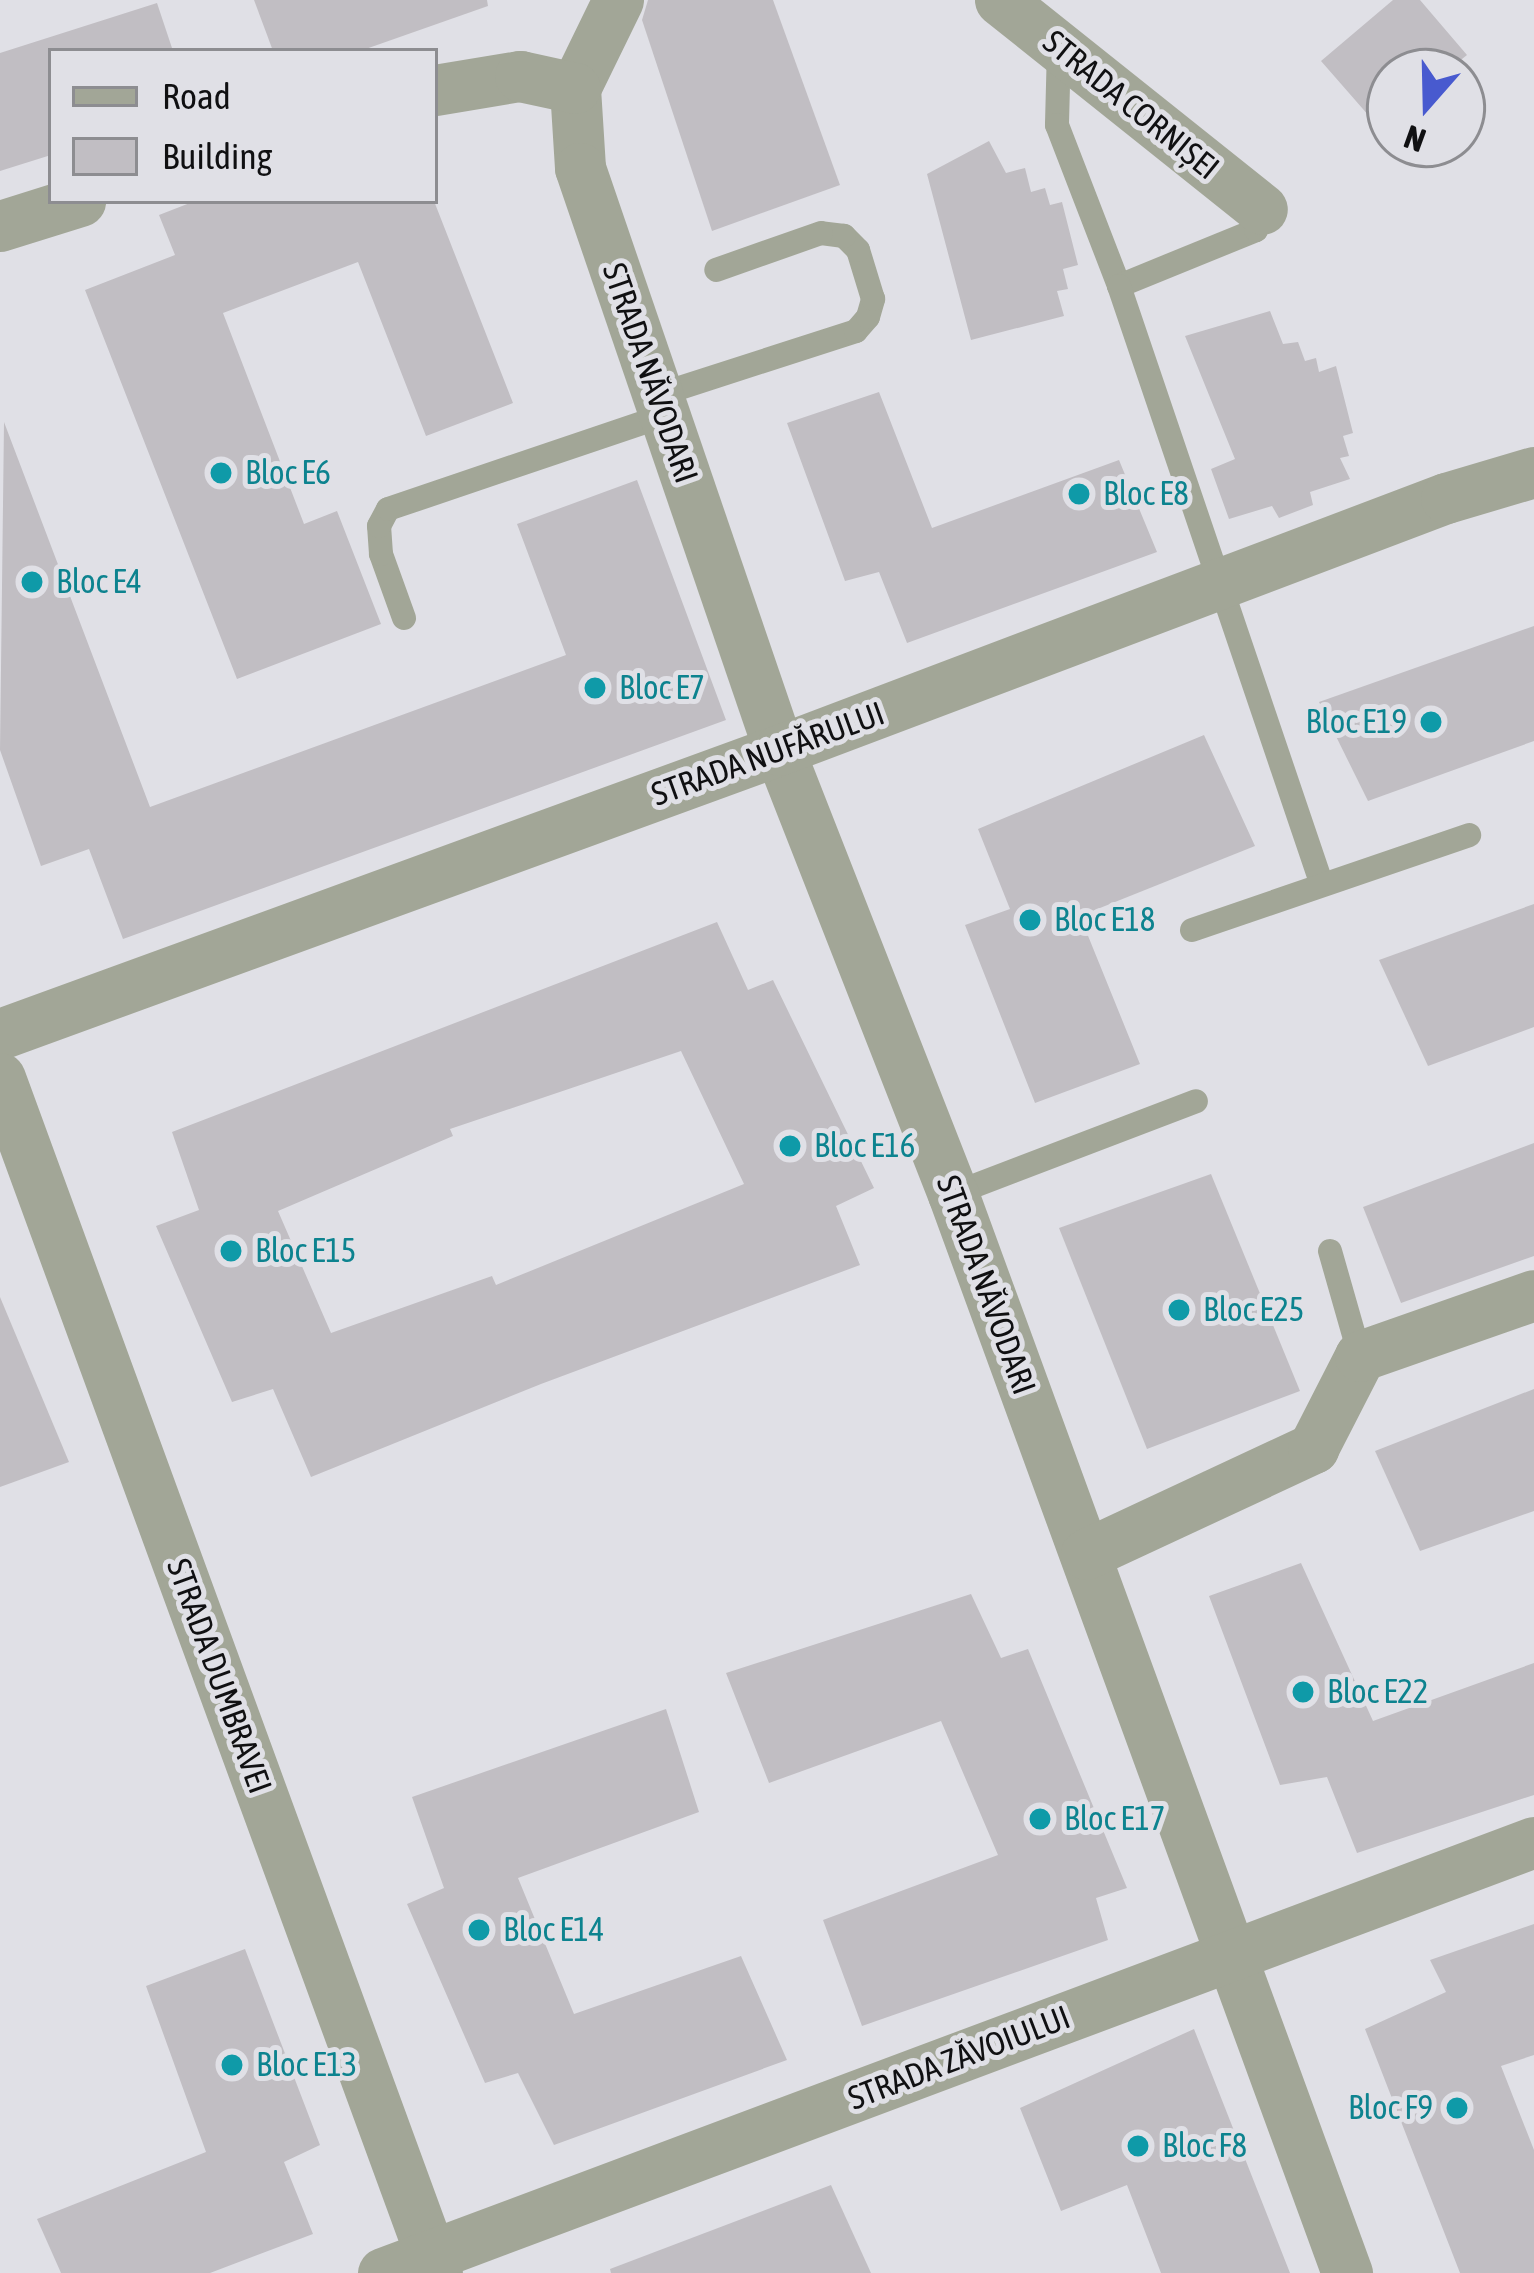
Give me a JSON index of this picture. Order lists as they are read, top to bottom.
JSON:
{
  "streets": {
    "street": [
      "STRADA CORNIȘEI",
      "STRADA NĂVODARI",
      "STRADA NUFĂRULUI",
      "STRADA DUMBRAVEI",
      "STRADA ZĂVOIULUI"
    ]
  },
  "crossings": [
    ["STRADA NĂVODARI", "STRADA NUFĂRULUI"],
    ["STRADA NĂVODARI", "STRADA ZĂVOIULUI"],
    ["STRADA DUMBRAVEI", "STRADA ZĂVOIULUI"]
  ],
  "places": [
    "Bloc E6",
    "Bloc E8",
    "Bloc E4",
    "Bloc E7",
    "Bloc E19",
    "Bloc E18",
    "Bloc E16",
    "Bloc E15",
    "Bloc E25",
    "Bloc E22",
    "Bloc E17",
    "Bloc E14",
    "Bloc E13",
    "Bloc F9",
    "Bloc F8"
  ],
  "legend": ["Road", "Building"],
  "north": "bottom"
}
